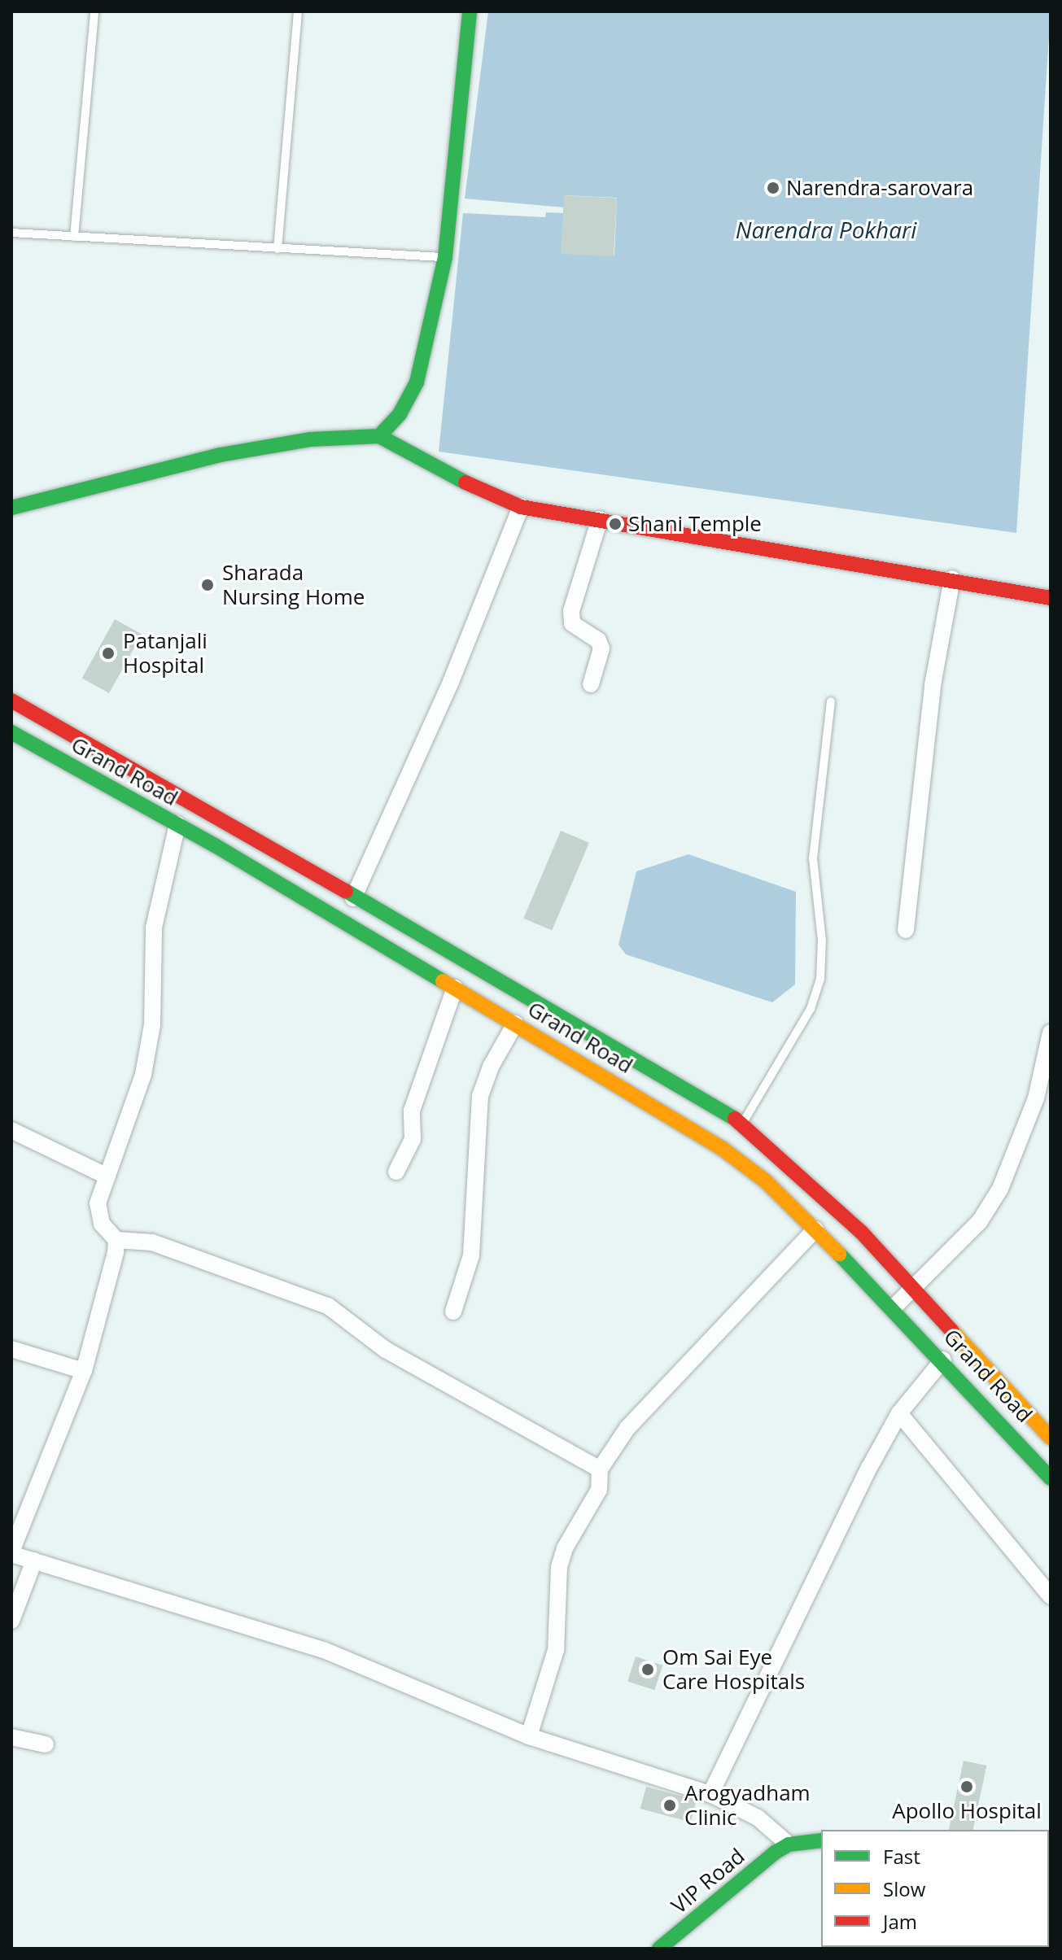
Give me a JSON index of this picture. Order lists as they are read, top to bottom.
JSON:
{
  "streets": {
    "main road": ["Grand Road", "VIP Road"]
  },
  "water": ["Narendra Pokhari"],
  "places": [
    "Narendra-sarovara",
    "Shani Temple",
    "Sharada Nursing Home",
    "Patanjali Hospital",
    "Om Sai Eye Care Hospitals",
    "Apollo Hospital",
    "Arogyadham Clinic"
  ],
  "legend": ["Fast", "Slow", "Jam"]
}
